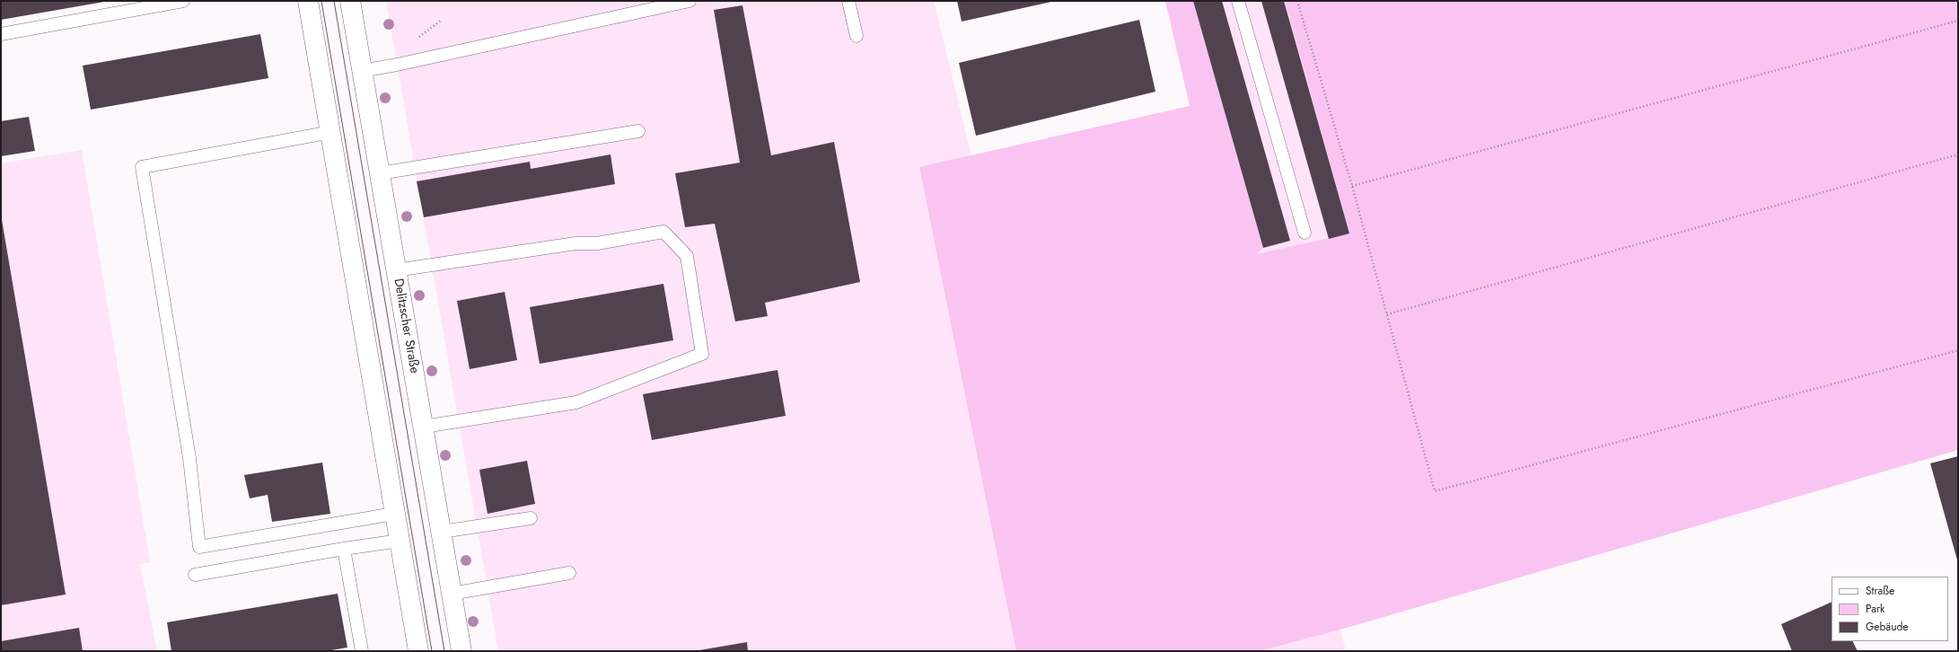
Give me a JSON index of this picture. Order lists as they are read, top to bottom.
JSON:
{
  "streets": {
    "main road": ["Delitzscher Straße"]
  },
  "legend": ["Straße", "Park", "Gebäude"]
}
